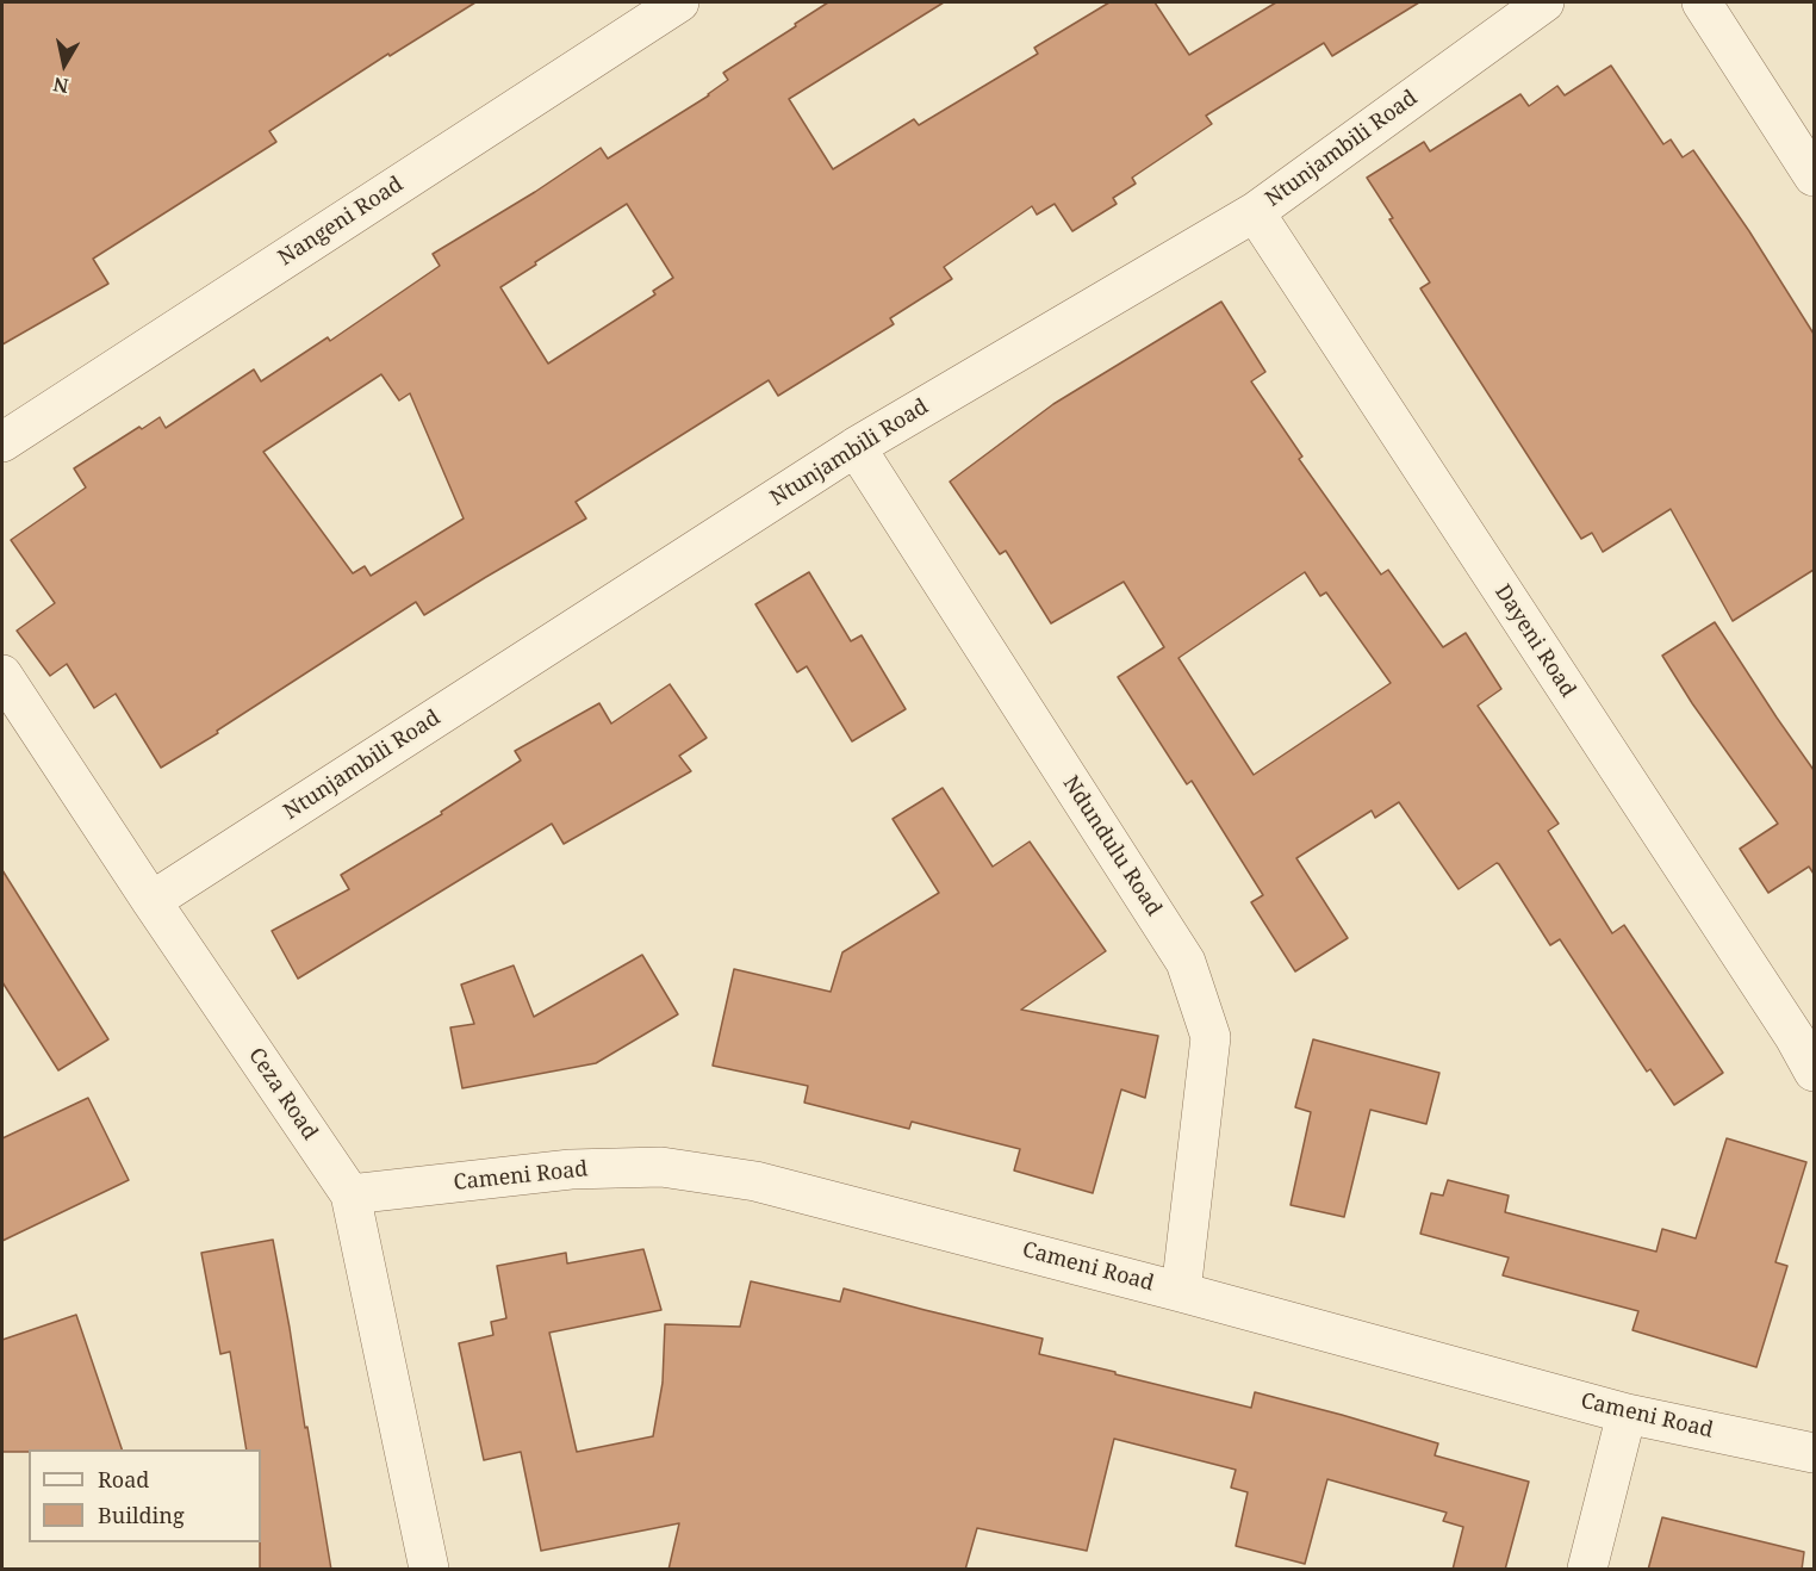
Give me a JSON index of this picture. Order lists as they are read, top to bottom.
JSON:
{
  "streets": {
    "street": [
      "Ntunjambili Road",
      "Nangeni Road",
      "Dayeni Road",
      "Ndundulu Road",
      "Ceza Road",
      "Cameni Road"
    ]
  },
  "crossings": [
    ["Ntunjambili Road", "Dayeni Road"],
    ["Ntunjambili Road", "Ndundulu Road"],
    ["Ntunjambili Road", "Ceza Road"],
    ["Ndundulu Road", "Cameni Road"],
    ["Ceza Road", "Cameni Road"]
  ],
  "legend": ["Road", "Building"],
  "north": "bottom"
}
